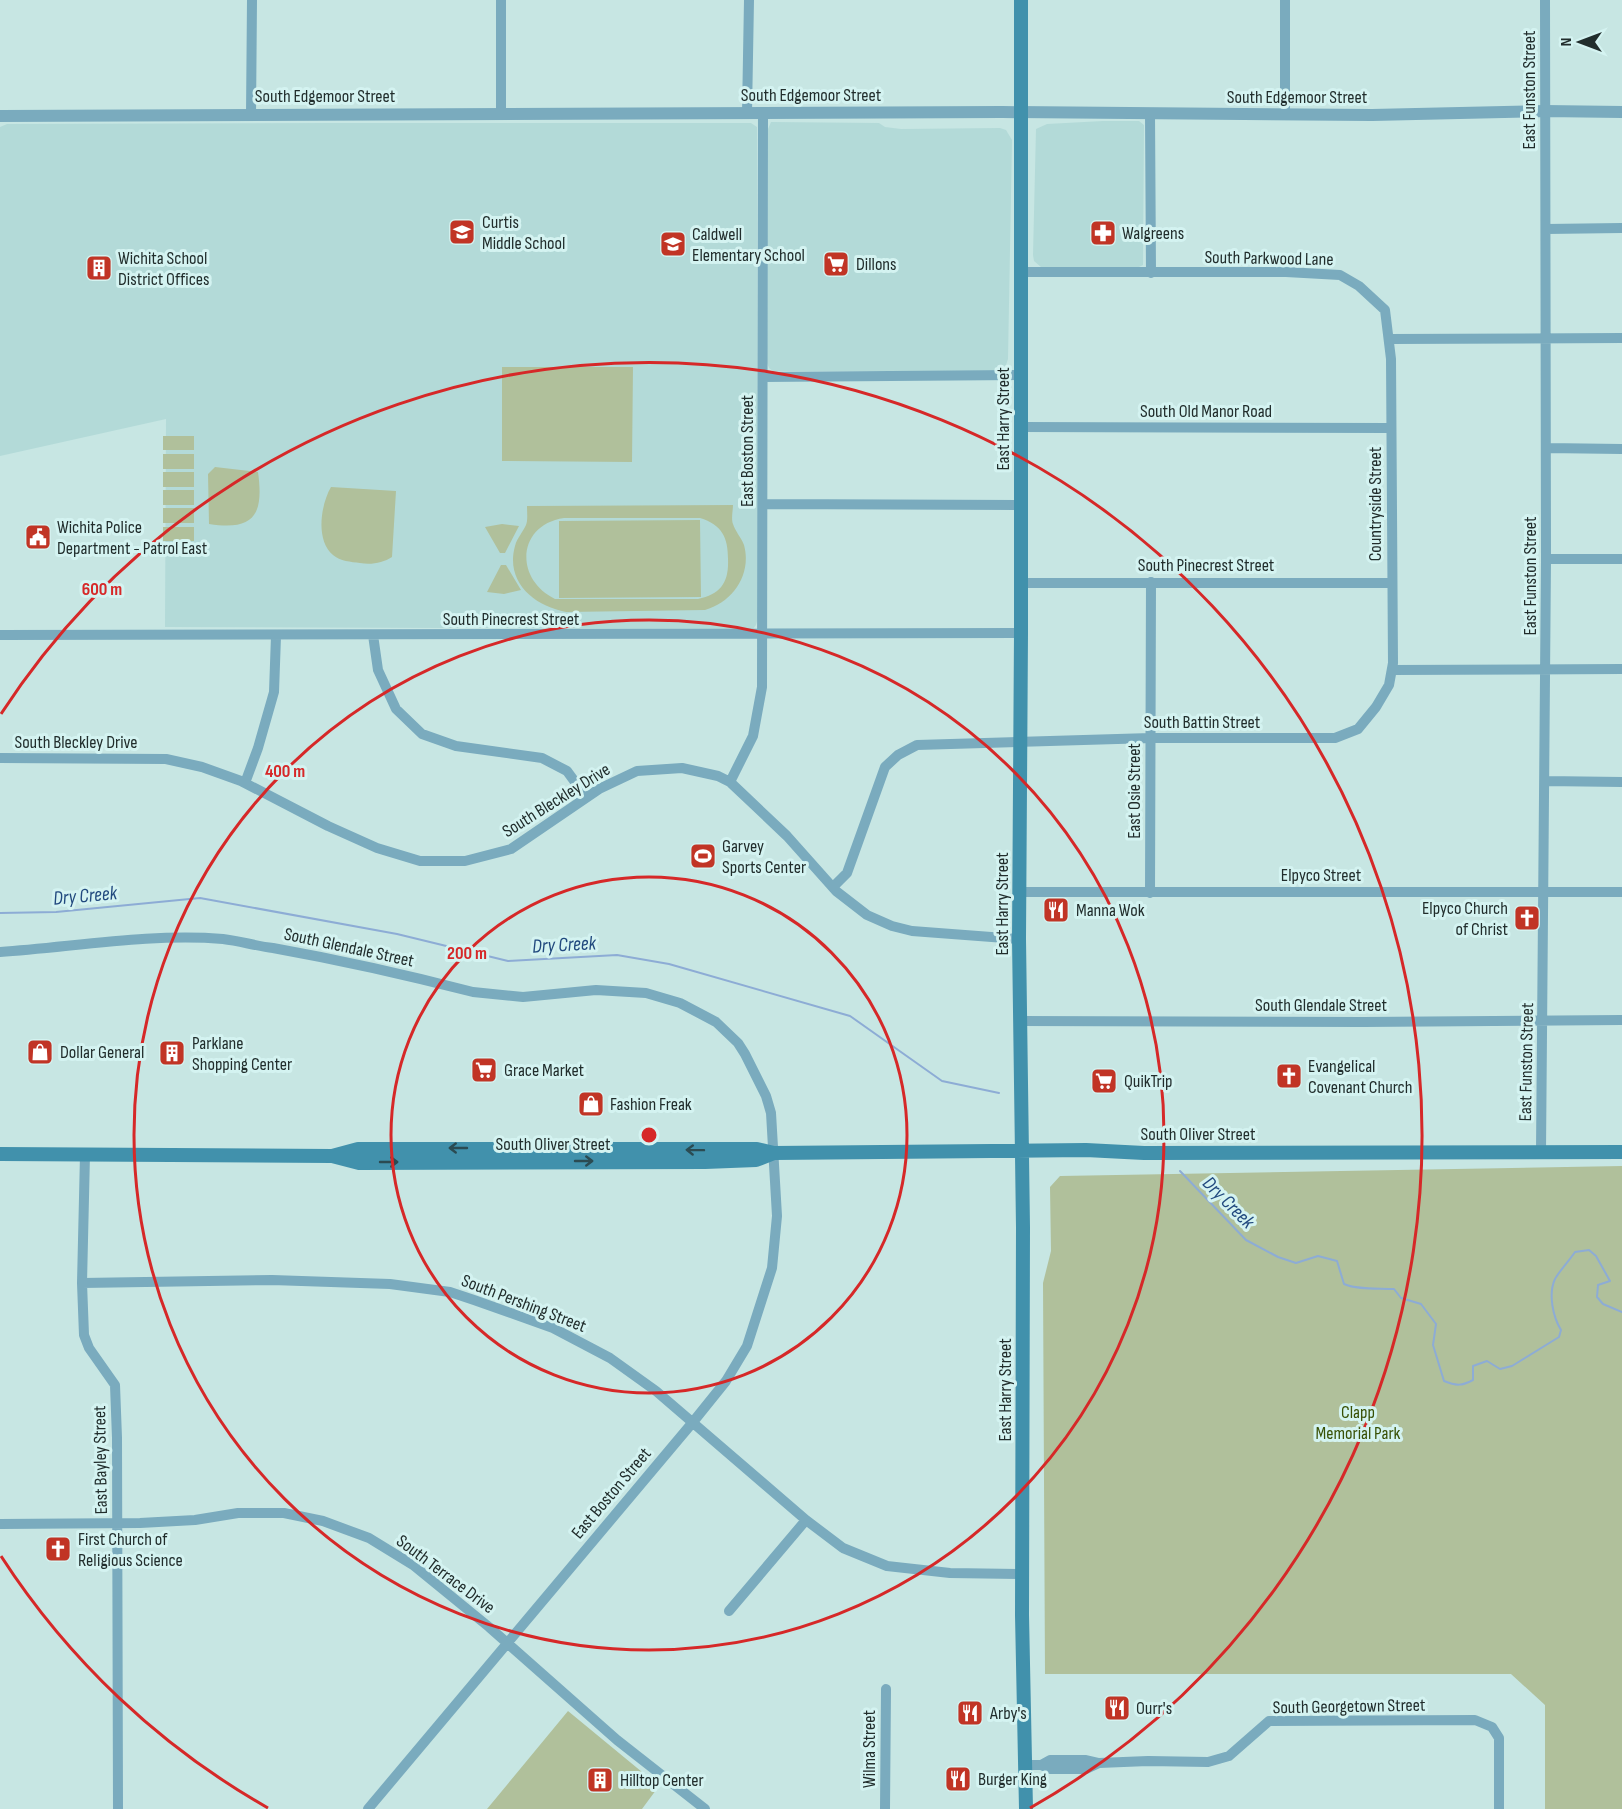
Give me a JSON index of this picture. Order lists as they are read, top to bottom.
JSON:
{
  "streets": {
    "main road": ["East Harry Street", "South Oliver Street"],
    "street": [
      "East Funston Street",
      "South Edgemoor Street",
      "South Parkwood Lane",
      "South Old Manor Road",
      "East Boston Street",
      "Countryside Street",
      "South Pinecrest Street",
      "South Battin Street",
      "South Bleckley Drive",
      "East Osie Street",
      "Elpyco Street",
      "South Glendale Street",
      "South Pershing Street",
      "East Bayley Street",
      "South Terrace Drive",
      "South Georgetown Street",
      "Wilma Street"
    ]
  },
  "crossings": [
    ["East Funston Street", "South Edgemoor Street"],
    ["East Funston Street", "Elpyco Street"],
    ["East Funston Street", "South Glendale Street"],
    ["East Funston Street", "South Oliver Street"],
    ["South Edgemoor Street", "East Harry Street"],
    ["South Edgemoor Street", "East Boston Street"],
    ["South Parkwood Lane", "East Harry Street"],
    ["South Parkwood Lane", "Countryside Street"],
    ["South Old Manor Road", "East Harry Street"],
    ["South Old Manor Road", "Countryside Street"],
    ["East Harry Street", "South Pinecrest Street"],
    ["East Harry Street", "South Battin Street"],
    ["East Harry Street", "South Bleckley Drive"],
    ["East Harry Street", "Elpyco Street"],
    ["East Harry Street", "South Glendale Street"],
    ["East Harry Street", "South Oliver Street"],
    ["East Harry Street", "South Pershing Street"],
    ["East Harry Street", "South Georgetown Street"],
    ["East Boston Street", "South Pinecrest Street"],
    ["East Boston Street", "South Bleckley Drive"],
    ["East Boston Street", "South Glendale Street"],
    ["East Boston Street", "South Oliver Street"],
    ["East Boston Street", "South Pershing Street"],
    ["East Boston Street", "South Terrace Drive"],
    ["Countryside Street", "South Pinecrest Street"],
    ["Countryside Street", "South Battin Street"],
    ["South Pinecrest Street", "East Osie Street"],
    ["South Battin Street", "South Bleckley Drive"],
    ["South Battin Street", "East Osie Street"],
    ["East Osie Street", "Elpyco Street"],
    ["South Glendale Street", "South Oliver Street"],
    ["South Oliver Street", "East Bayley Street"],
    ["South Pershing Street", "East Bayley Street"],
    ["East Bayley Street", "South Terrace Drive"]
  ],
  "water": ["Dry Creek"],
  "parks": ["Clapp Memorial Park"],
  "places": {
    "school or university": ["Curtis Middle School", "Caldwell Elementary School"],
    "pharmacy": ["Walgreens"],
    "supermarket": ["Dillons", "Grace Market", "QuikTrip"],
    "building": ["Wichita School District Offices", "Parklane Shopping Center", "Hilltop Center"],
    "public building": ["Wichita Police Department - Patrol East"],
    "sports": ["Garvey Sports Center"],
    "restaurant": [
      "Manna Wok",
      "Ourr's",
      "Arby's",
      "Burger King"
    ],
    "church": ["Elpyco Church of Christ", "Evangelical Covenant Church", "First Church of Religious Science"],
    "shop": ["Dollar General", "Fashion Freak"]
  },
  "north": "left",
  "rings": ["600 m", "400 m", "200 m"]
}
